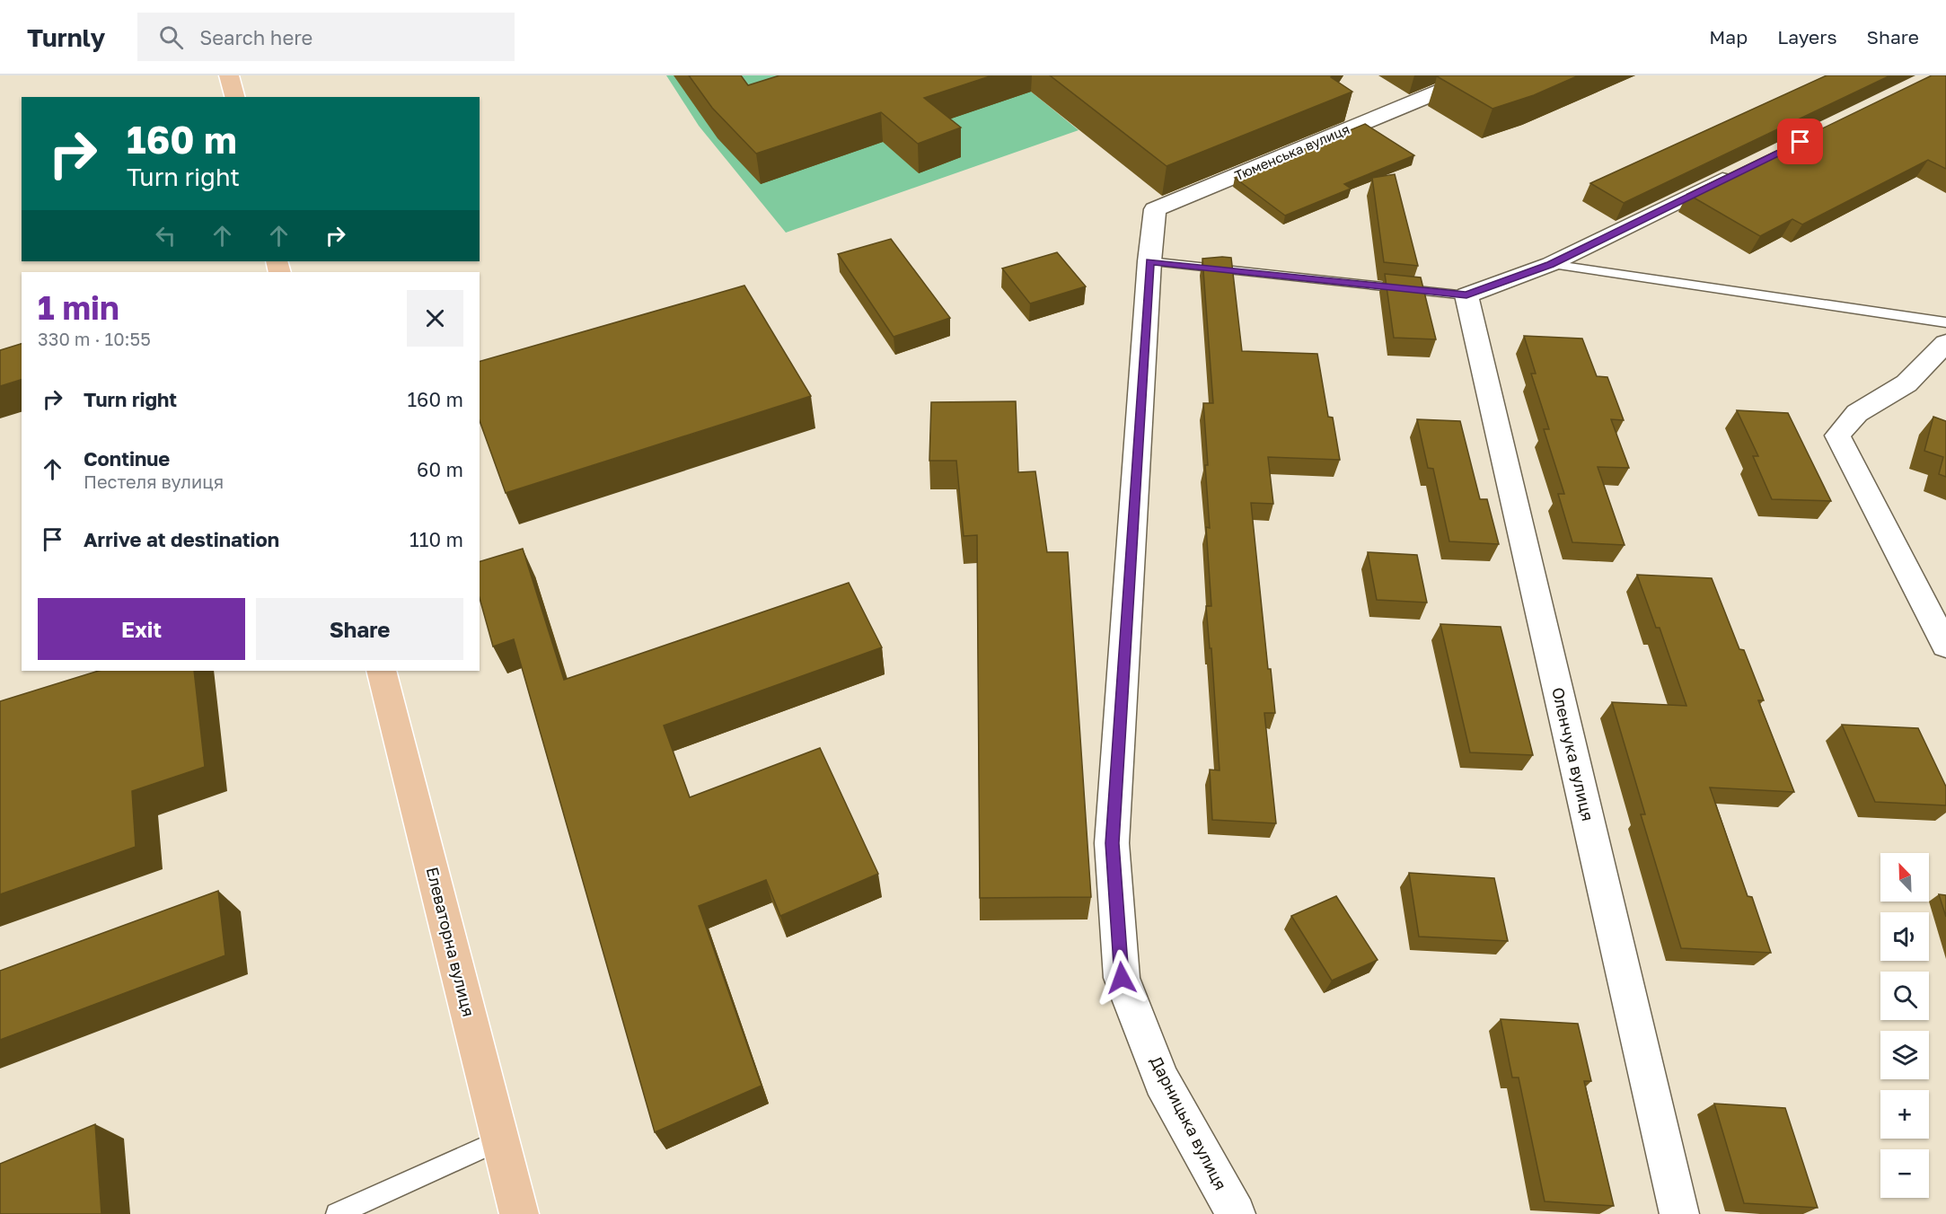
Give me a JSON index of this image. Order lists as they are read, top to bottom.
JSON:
{
  "streets": {
    "main road": ["Елеваторна вулиця"],
    "street": ["Тюменська вулиця", "Оленчука вулиця", "Дарницька вулиця"]
  },
  "crossings": [
    ["Тюменська вулиця", "Дарницька вулиця"]
  ],
  "north": "top left",
  "page": {
    "header": "Turnly",
    "search": "Search here",
    "nav": ["Map", "Layers", "Share"],
    "turn": ["160 m", "Turn right"],
    "heading": ["1 min", "330 m · 10:55"],
    "list": [
      {
        "name": "Turn right",
        "value": "160 m"
      },
      {
        "name": "Continue",
        "note": "Пестеля вулиця",
        "value": "60 m"
      },
      {
        "name": "Arrive at destination",
        "value": "110 m"
      }
    ],
    "buttons": ["Exit", "Share"],
    "map_buttons": ["+", "−"]
  }
}
